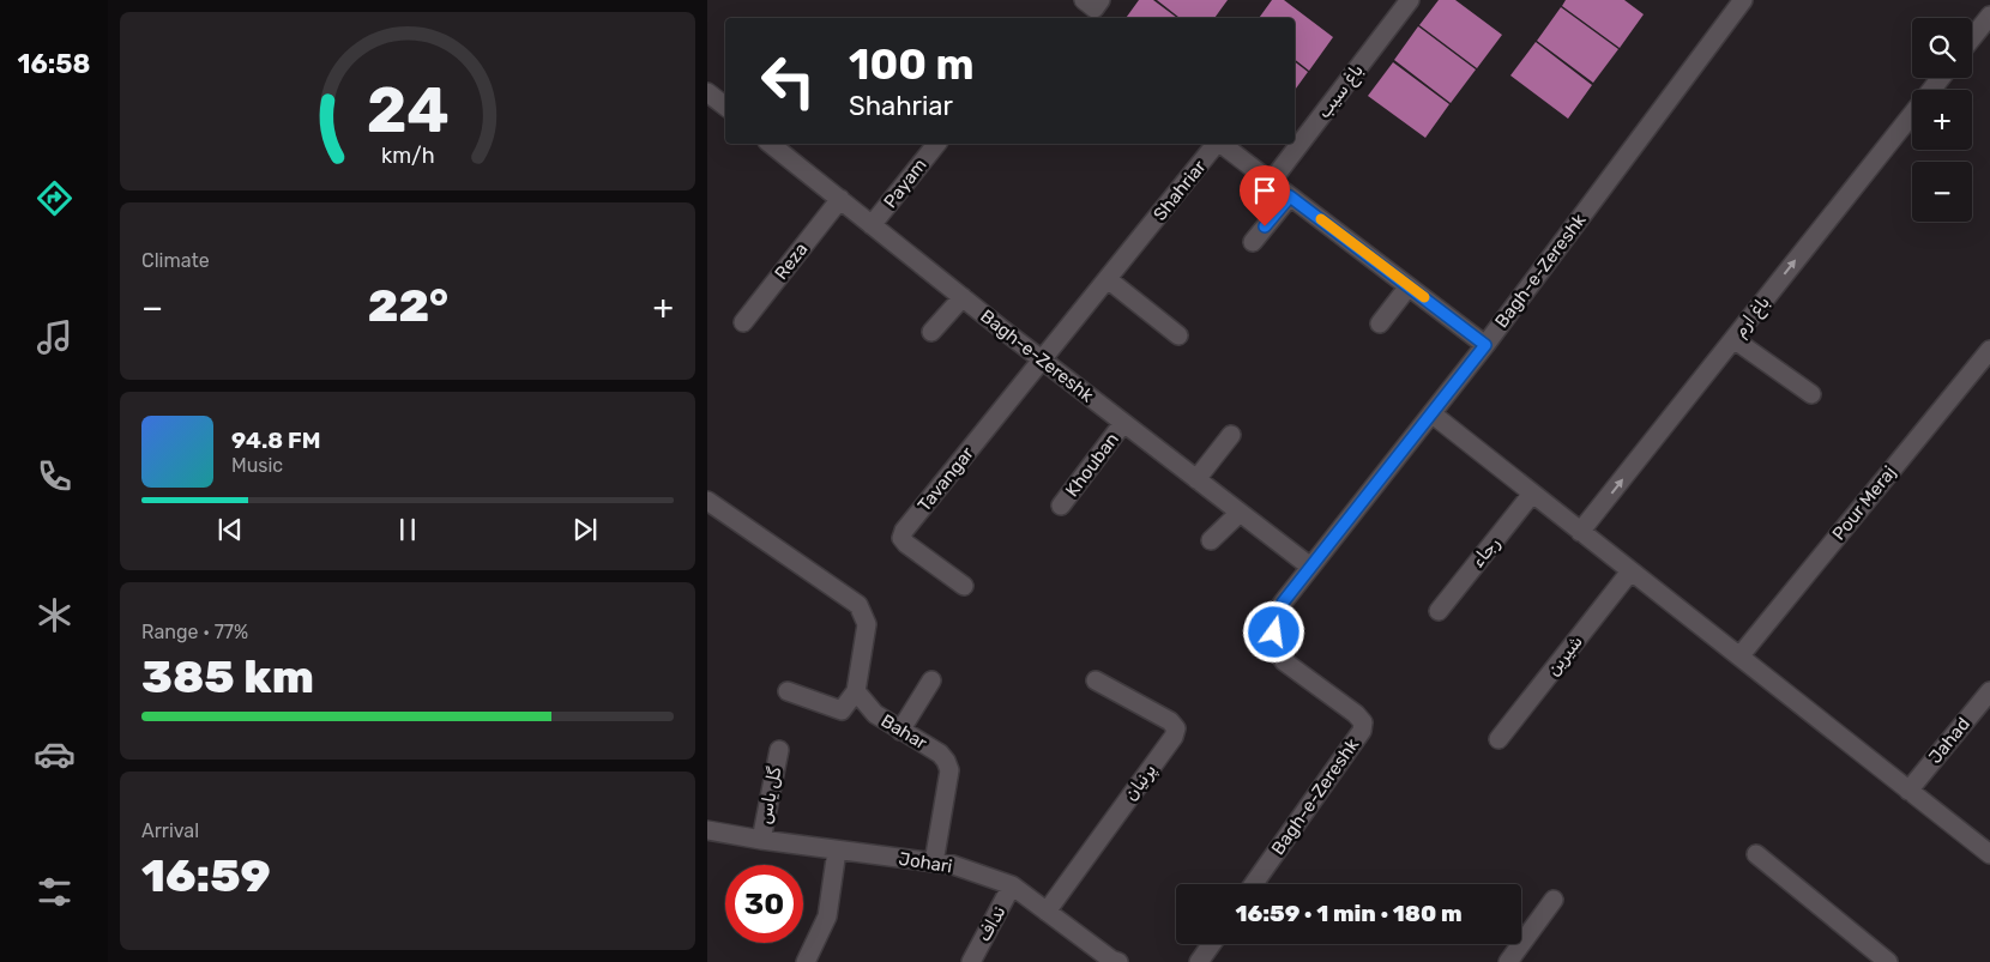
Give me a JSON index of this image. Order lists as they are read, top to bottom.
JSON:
{
  "streets": {
    "street": [
      "باغ سیب",
      "Payam",
      "Shahriar",
      "Reza",
      "Bagh-e-Zereshk",
      "باغ ارم",
      "Khouban",
      "Tavangar",
      "Pour Meraj",
      "رجاء",
      "شیرین",
      "Bahar",
      "Jahad",
      "پرنیان",
      "گل یاس",
      "Johari",
      "نداف"
    ]
  },
  "crossings": [
    ["باغ سیب", "Shahriar"],
    ["Payam", "Bagh-e-Zereshk"],
    ["Shahriar", "Bagh-e-Zereshk"],
    ["Shahriar", "Tavangar"],
    ["Reza", "Bagh-e-Zereshk"],
    ["Bagh-e-Zereshk", "Khouban"],
    ["Bagh-e-Zereshk", "Tavangar"],
    ["Bahar", "Johari"],
    ["پرنیان", "Johari"],
    ["گل یاس", "Johari"],
    ["Johari", "نداف"]
  ],
  "one_way": ["باغ ارم"],
  "page": {
    "tabs": "16:58",
    "map_buttons": ["+", "−"],
    "turn": ["100 m", "Shahriar"],
    "tile": [
      "Climate",
      ["Range · 77%", "385 km"],
      ["Arrival", "16:59"]
    ],
    "heat": ["−", "22°", "+"],
    "song": ["94.8 FM", "Music"],
    "limit": "30",
    "trip": "16:59 · 1 min · 180 m",
    "gauge": ["24", "km/h"]
  }
}
